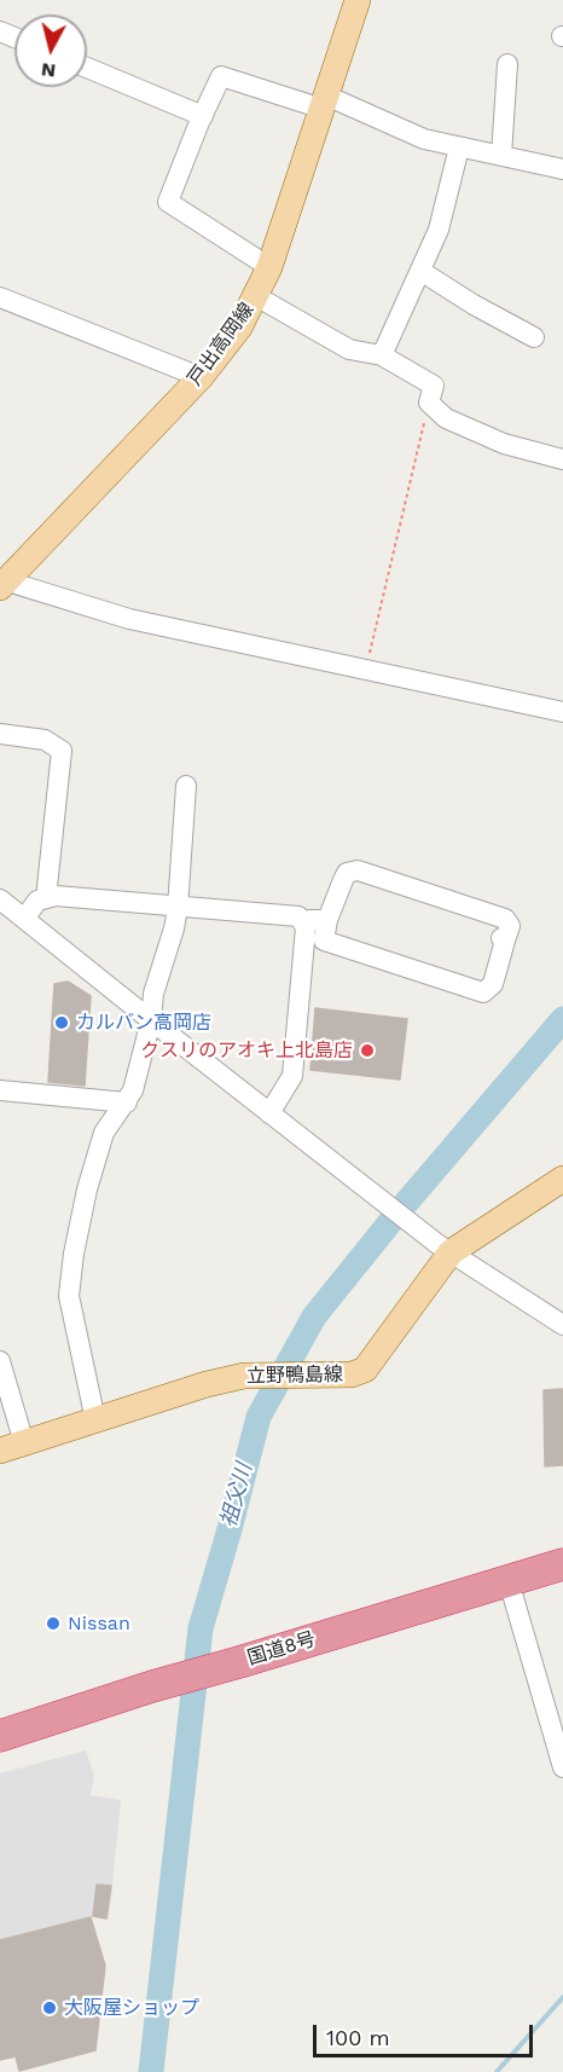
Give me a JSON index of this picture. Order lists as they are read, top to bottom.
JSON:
{
  "streets": {
    "highway": ["国道8号"],
    "main road": ["戸出高岡線", "立野鴨島線"]
  },
  "water": ["祖父川"],
  "places": [
    "カルバン高岡店",
    "クスリのアオキ上北島店",
    "Nissan",
    "大阪屋ショップ"
  ],
  "scale_bar": "100 m",
  "north": "bottom"
}
